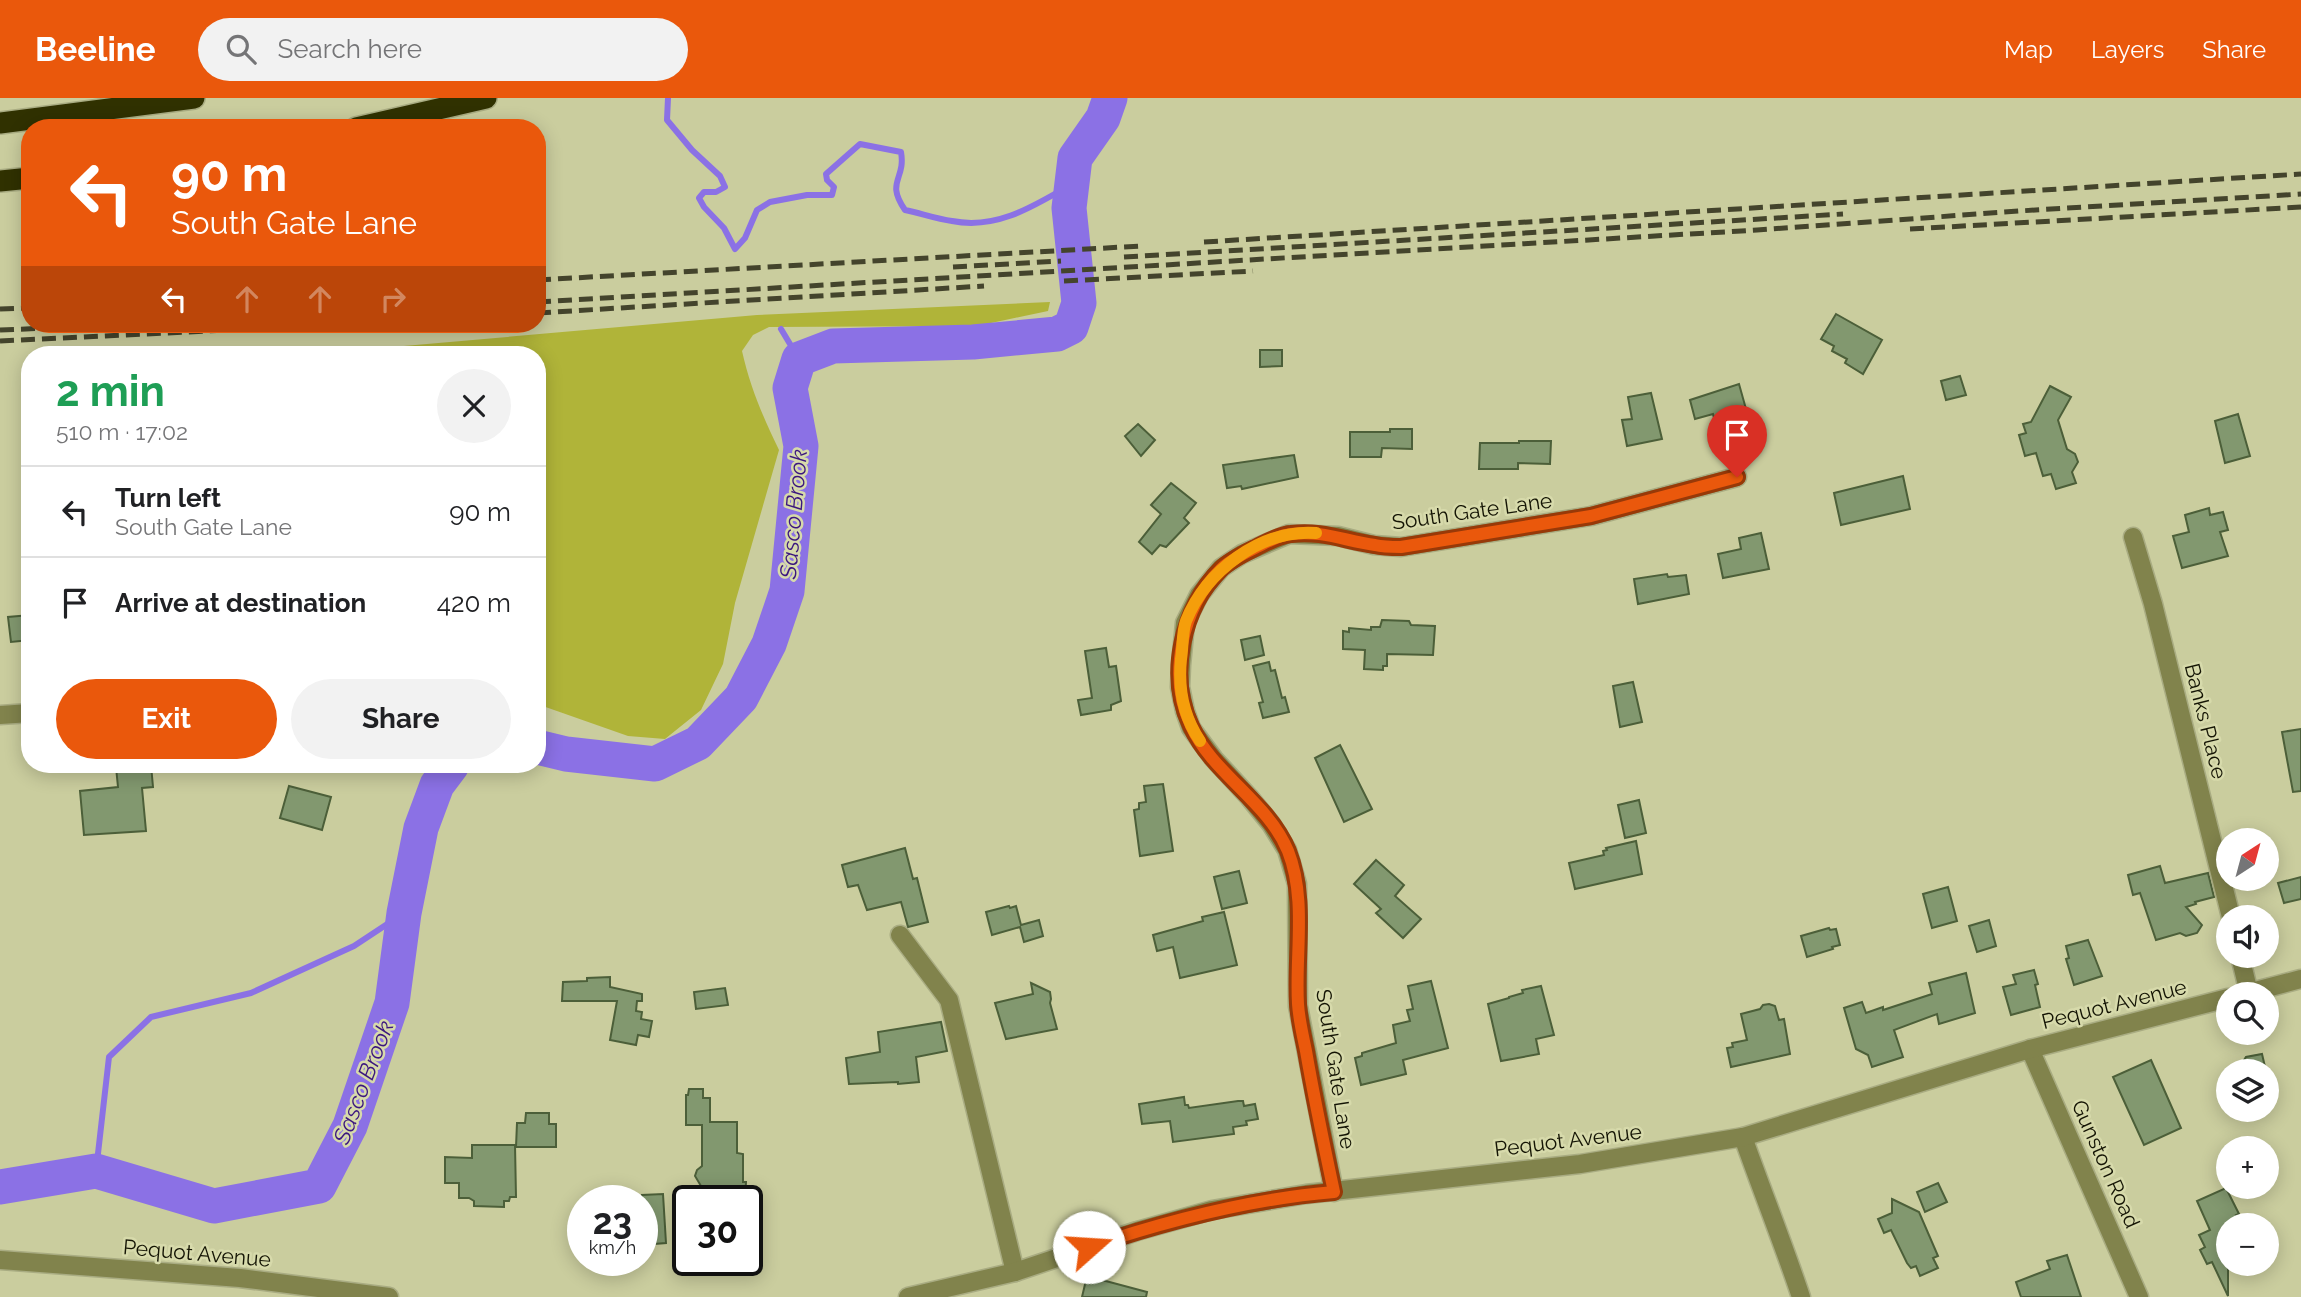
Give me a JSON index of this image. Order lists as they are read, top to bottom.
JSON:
{
  "streets": {
    "street": [
      "South Gate Lane",
      "Banks Place",
      "Pequot Avenue",
      "Gunston Road"
    ]
  },
  "crossings": [
    ["South Gate Lane", "Pequot Avenue"],
    ["Pequot Avenue", "Gunston Road"]
  ],
  "water": ["Sasco Brook"],
  "north": "top right",
  "page": {
    "header": "Beeline",
    "search": "Search here",
    "nav": ["Map", "Layers", "Share"],
    "turn": ["90 m", "South Gate Lane"],
    "heading": ["2 min", "510 m · 17:02"],
    "list": [
      {
        "name": "Turn left",
        "note": "South Gate Lane",
        "value": "90 m"
      },
      {
        "name": "Arrive at destination",
        "value": "420 m"
      }
    ],
    "buttons": ["Exit", "Share"],
    "map_buttons": ["+", "−"],
    "speed": "23 km/h",
    "limit": "30"
  }
}
